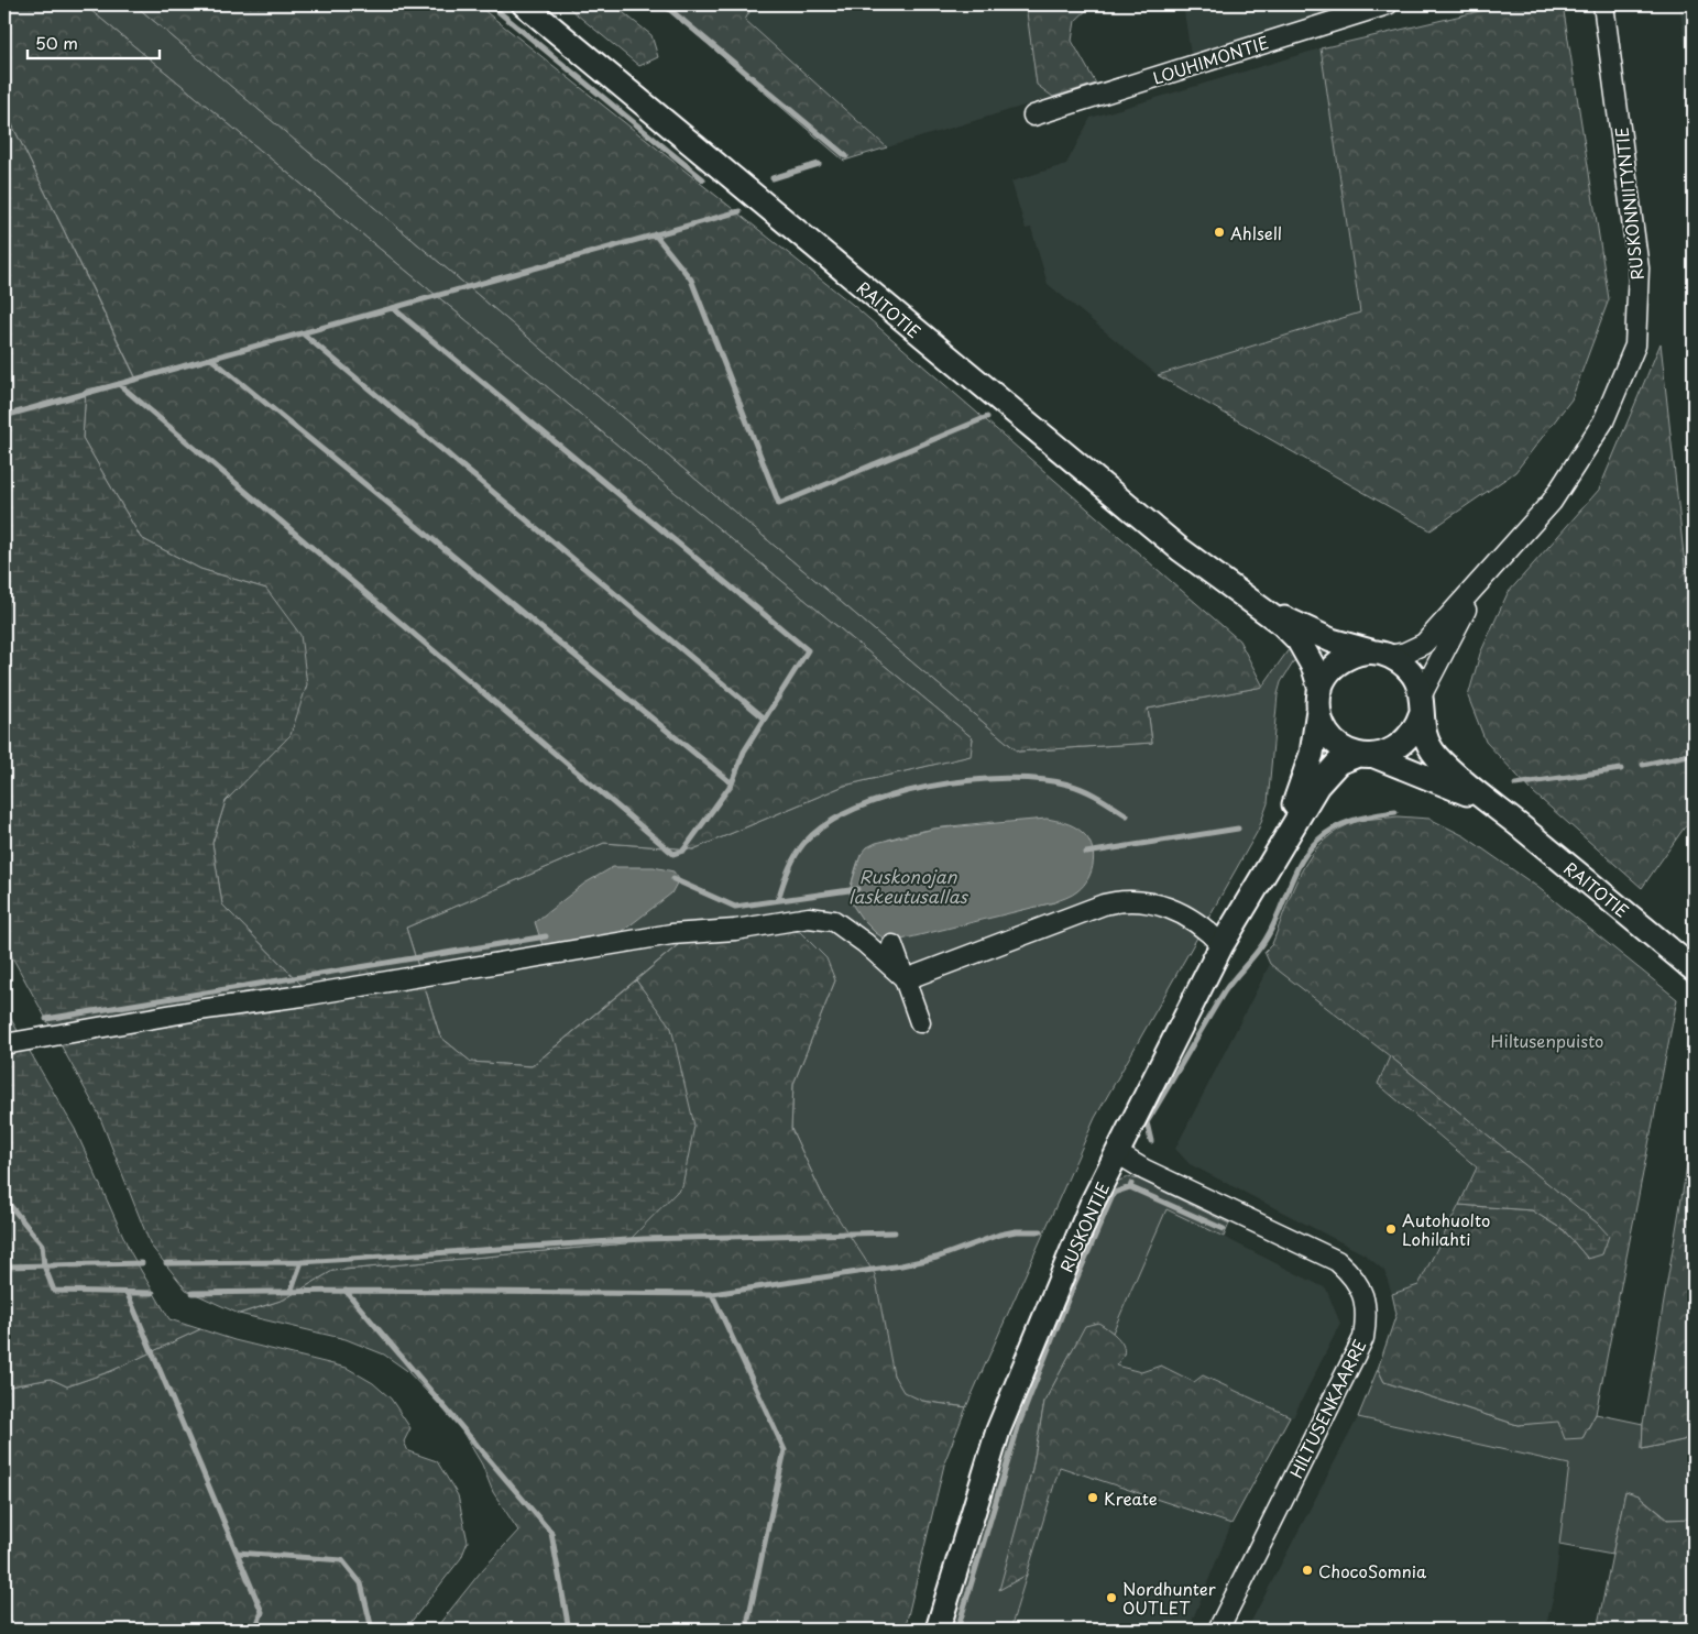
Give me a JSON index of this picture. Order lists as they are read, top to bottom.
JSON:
{
  "streets": {
    "main road": ["RAITOTIE", "RUSKONTIE"],
    "street": ["LOUHIMONTIE", "RUSKONNIITYNTIE", "HILTUSENKAARRE"]
  },
  "crossings": [
    ["RUSKONNIITYNTIE", "RAITOTIE"],
    ["RUSKONNIITYNTIE", "RUSKONTIE"],
    ["RAITOTIE", "RUSKONTIE"],
    ["RUSKONTIE", "HILTUSENKAARRE"]
  ],
  "water": ["Ruskonojan laskeutusallas"],
  "parks": ["Hiltusenpuisto"],
  "places": [
    "Ahlsell",
    "Autohuolto Lohilahti",
    "Kreate",
    "ChocoSomnia",
    "Nordhunter OUTLET"
  ],
  "scale_bar": "50 m"
}
